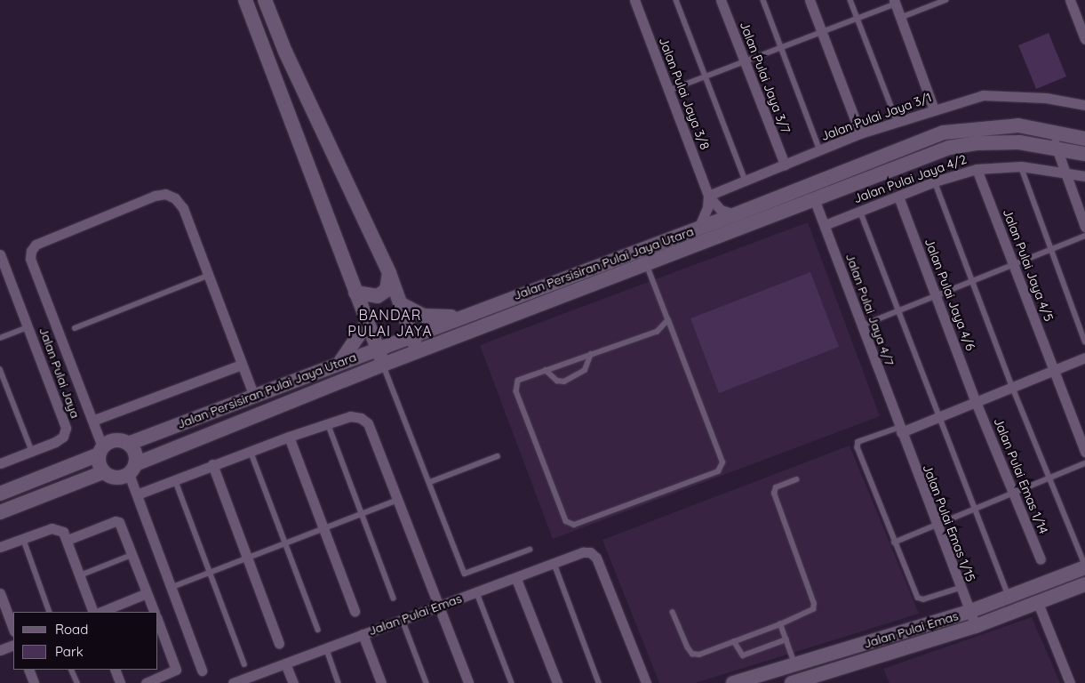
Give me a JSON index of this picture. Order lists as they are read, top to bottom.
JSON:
{
  "streets": {
    "main road": ["Jalan Persisiran Pulai Jaya Utara", "Jalan Pulai Emas"],
    "street": [
      "Jalan Pulai Jaya 3/7",
      "Jalan Pulai Jaya 3/8",
      "Jalan Pulai Jaya 3/1",
      "Jalan Pulai Jaya 4/2",
      "Jalan Pulai Jaya 4/5",
      "Jalan Pulai Jaya 4/6",
      "Jalan Pulai Jaya 4/7",
      "Jalan Pulai Jaya",
      "Jalan Pulai Emas 1/14",
      "Jalan Pulai Emas 1/15"
    ]
  },
  "crossings": [
    ["Jalan Pulai Jaya 3/7", "Jalan Pulai Jaya 3/1"],
    ["Jalan Pulai Jaya 3/8", "Jalan Pulai Jaya 3/1"],
    ["Jalan Pulai Jaya 4/2", "Jalan Pulai Jaya 4/5"],
    ["Jalan Pulai Jaya 4/2", "Jalan Pulai Jaya 4/6"],
    ["Jalan Pulai Jaya 4/2", "Jalan Pulai Jaya 4/7"],
    ["Jalan Persisiran Pulai Jaya Utara", "Jalan Pulai Jaya 4/7"],
    ["Jalan Pulai Jaya 4/6", "Jalan Pulai Emas 1/14"],
    ["Jalan Pulai Jaya 4/7", "Jalan Pulai Emas 1/15"],
    ["Jalan Pulai Emas 1/15", "Jalan Pulai Emas"]
  ],
  "districts": ["BANDAR PULAI JAYA"],
  "legend": ["Road", "Park"]
}
